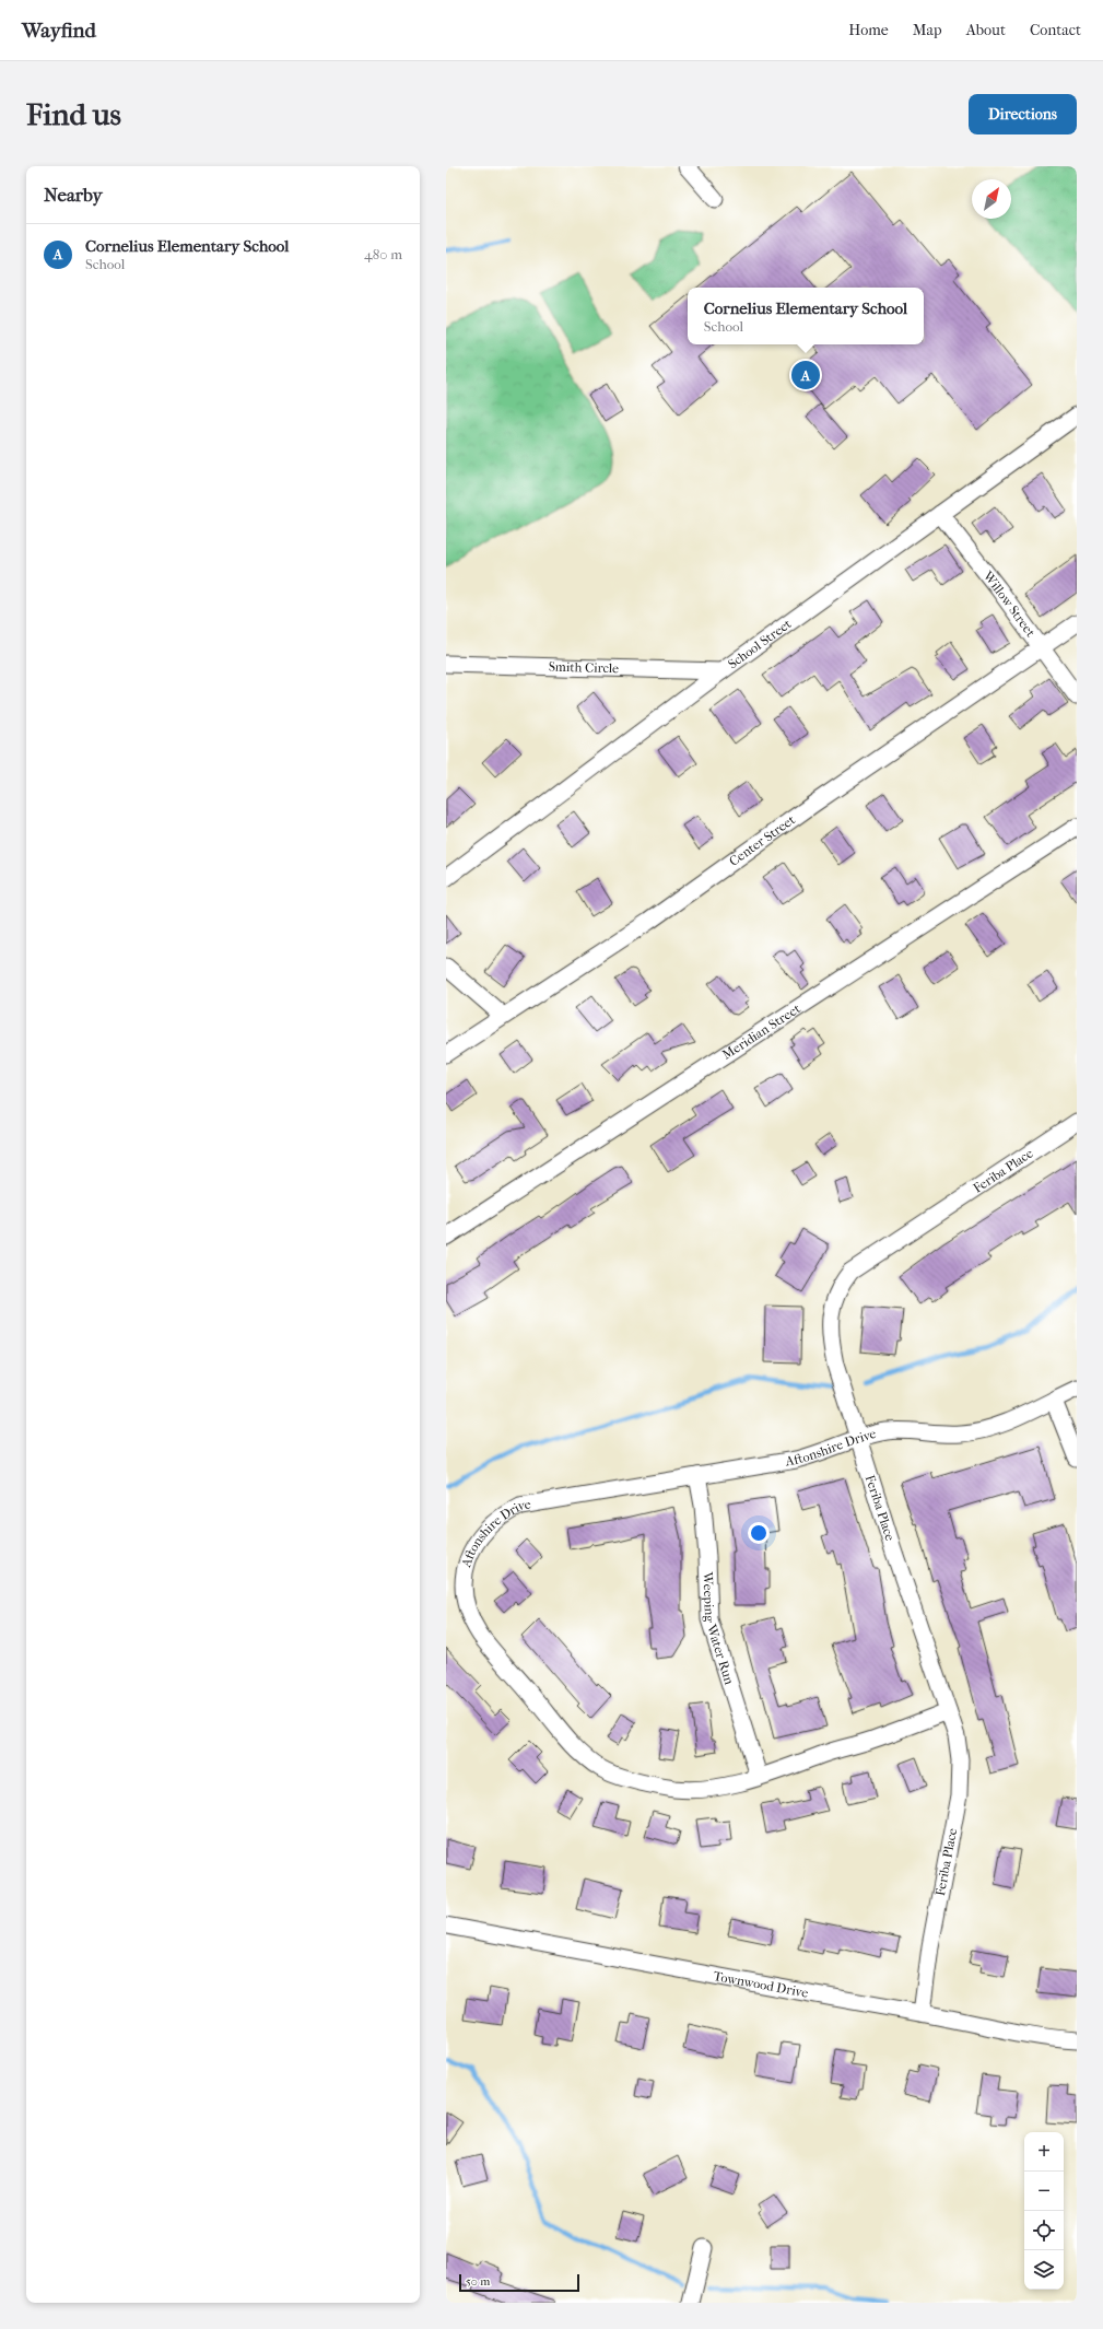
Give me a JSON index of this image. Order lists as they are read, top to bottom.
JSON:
{
  "streets": {
    "street": [
      "Willow Street",
      "School Street",
      "Smith Circle",
      "Center Street",
      "Meridian Street",
      "Feriba Place",
      "Aftonshire Drive",
      "Weeping Water Run",
      "Townwood Drive"
    ]
  },
  "crossings": [
    ["Willow Street", "School Street"],
    ["Willow Street", "Center Street"],
    ["School Street", "Smith Circle"],
    ["Feriba Place", "Aftonshire Drive"],
    ["Feriba Place", "Townwood Drive"],
    ["Aftonshire Drive", "Weeping Water Run"]
  ],
  "scale_bar": "50 m",
  "north": "top right",
  "page": {
    "header": "Wayfind",
    "nav": [
      "Home",
      "Map",
      "About",
      "Contact"
    ],
    "buttons": "Directions",
    "title": "Find us",
    "heading": "Nearby",
    "list": [
      {
        "mark": "A",
        "name": "Cornelius Elementary School",
        "note": "School",
        "value": "480 m"
      }
    ],
    "popup": ["Cornelius Elementary School", "School"],
    "pins": "A",
    "map_buttons": ["+", "−"],
    "scale": "50 m"
  }
}
